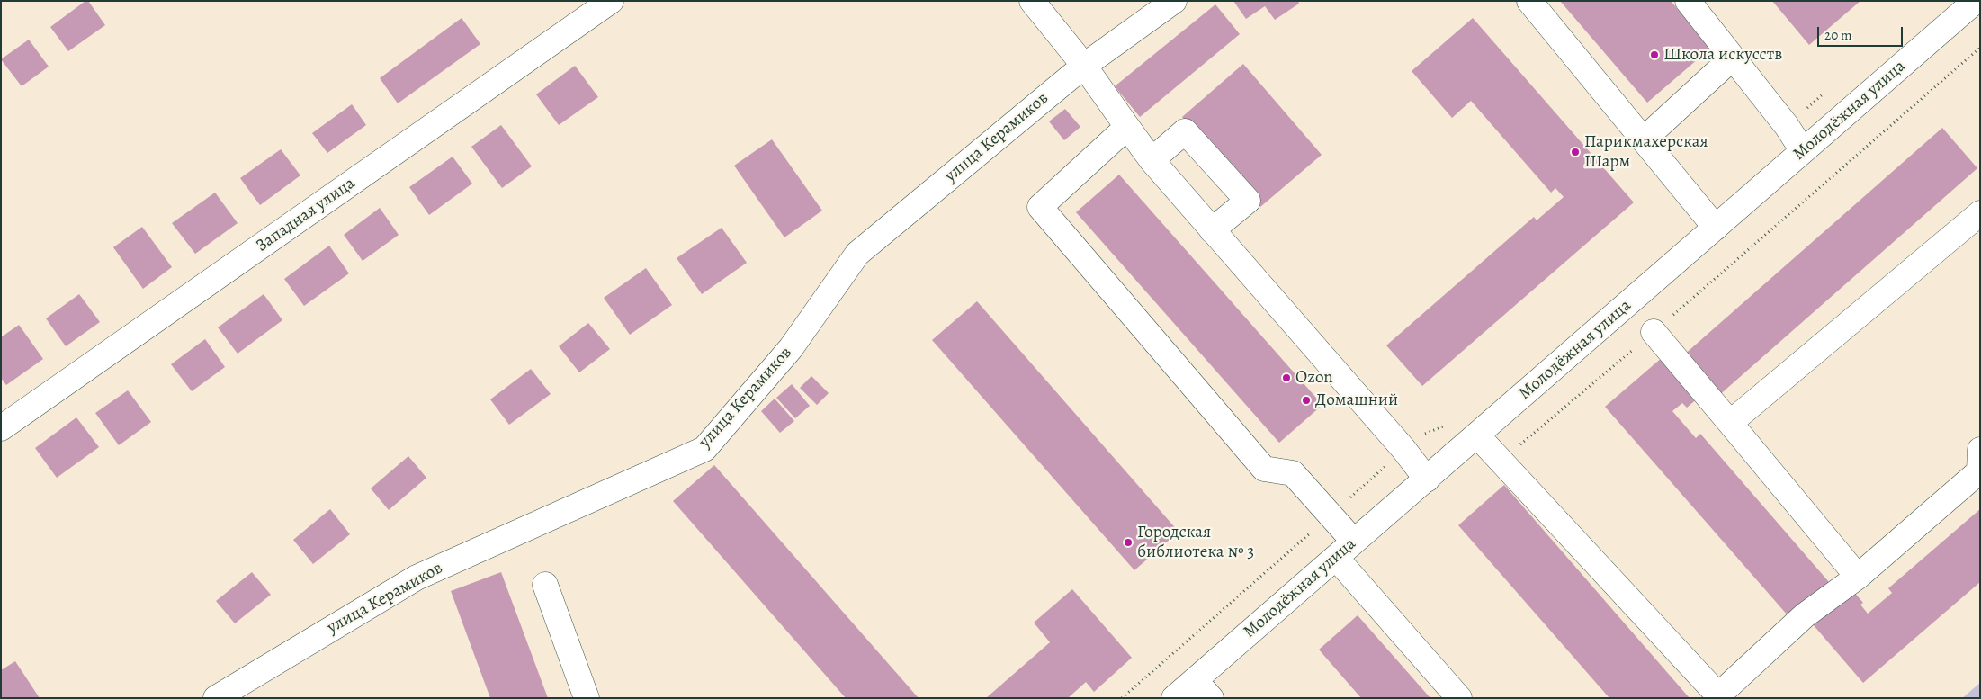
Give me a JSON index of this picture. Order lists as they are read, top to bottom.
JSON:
{
  "streets": {
    "street": ["Молодёжная улица", "улица Керамиков", "Западная улица"]
  },
  "places": [
    "Школа искусств",
    "Парикмахерская Шарм",
    "Ozon",
    "Домашний",
    "Городская библиотека № 3"
  ],
  "scale_bar": "20 m"
}
